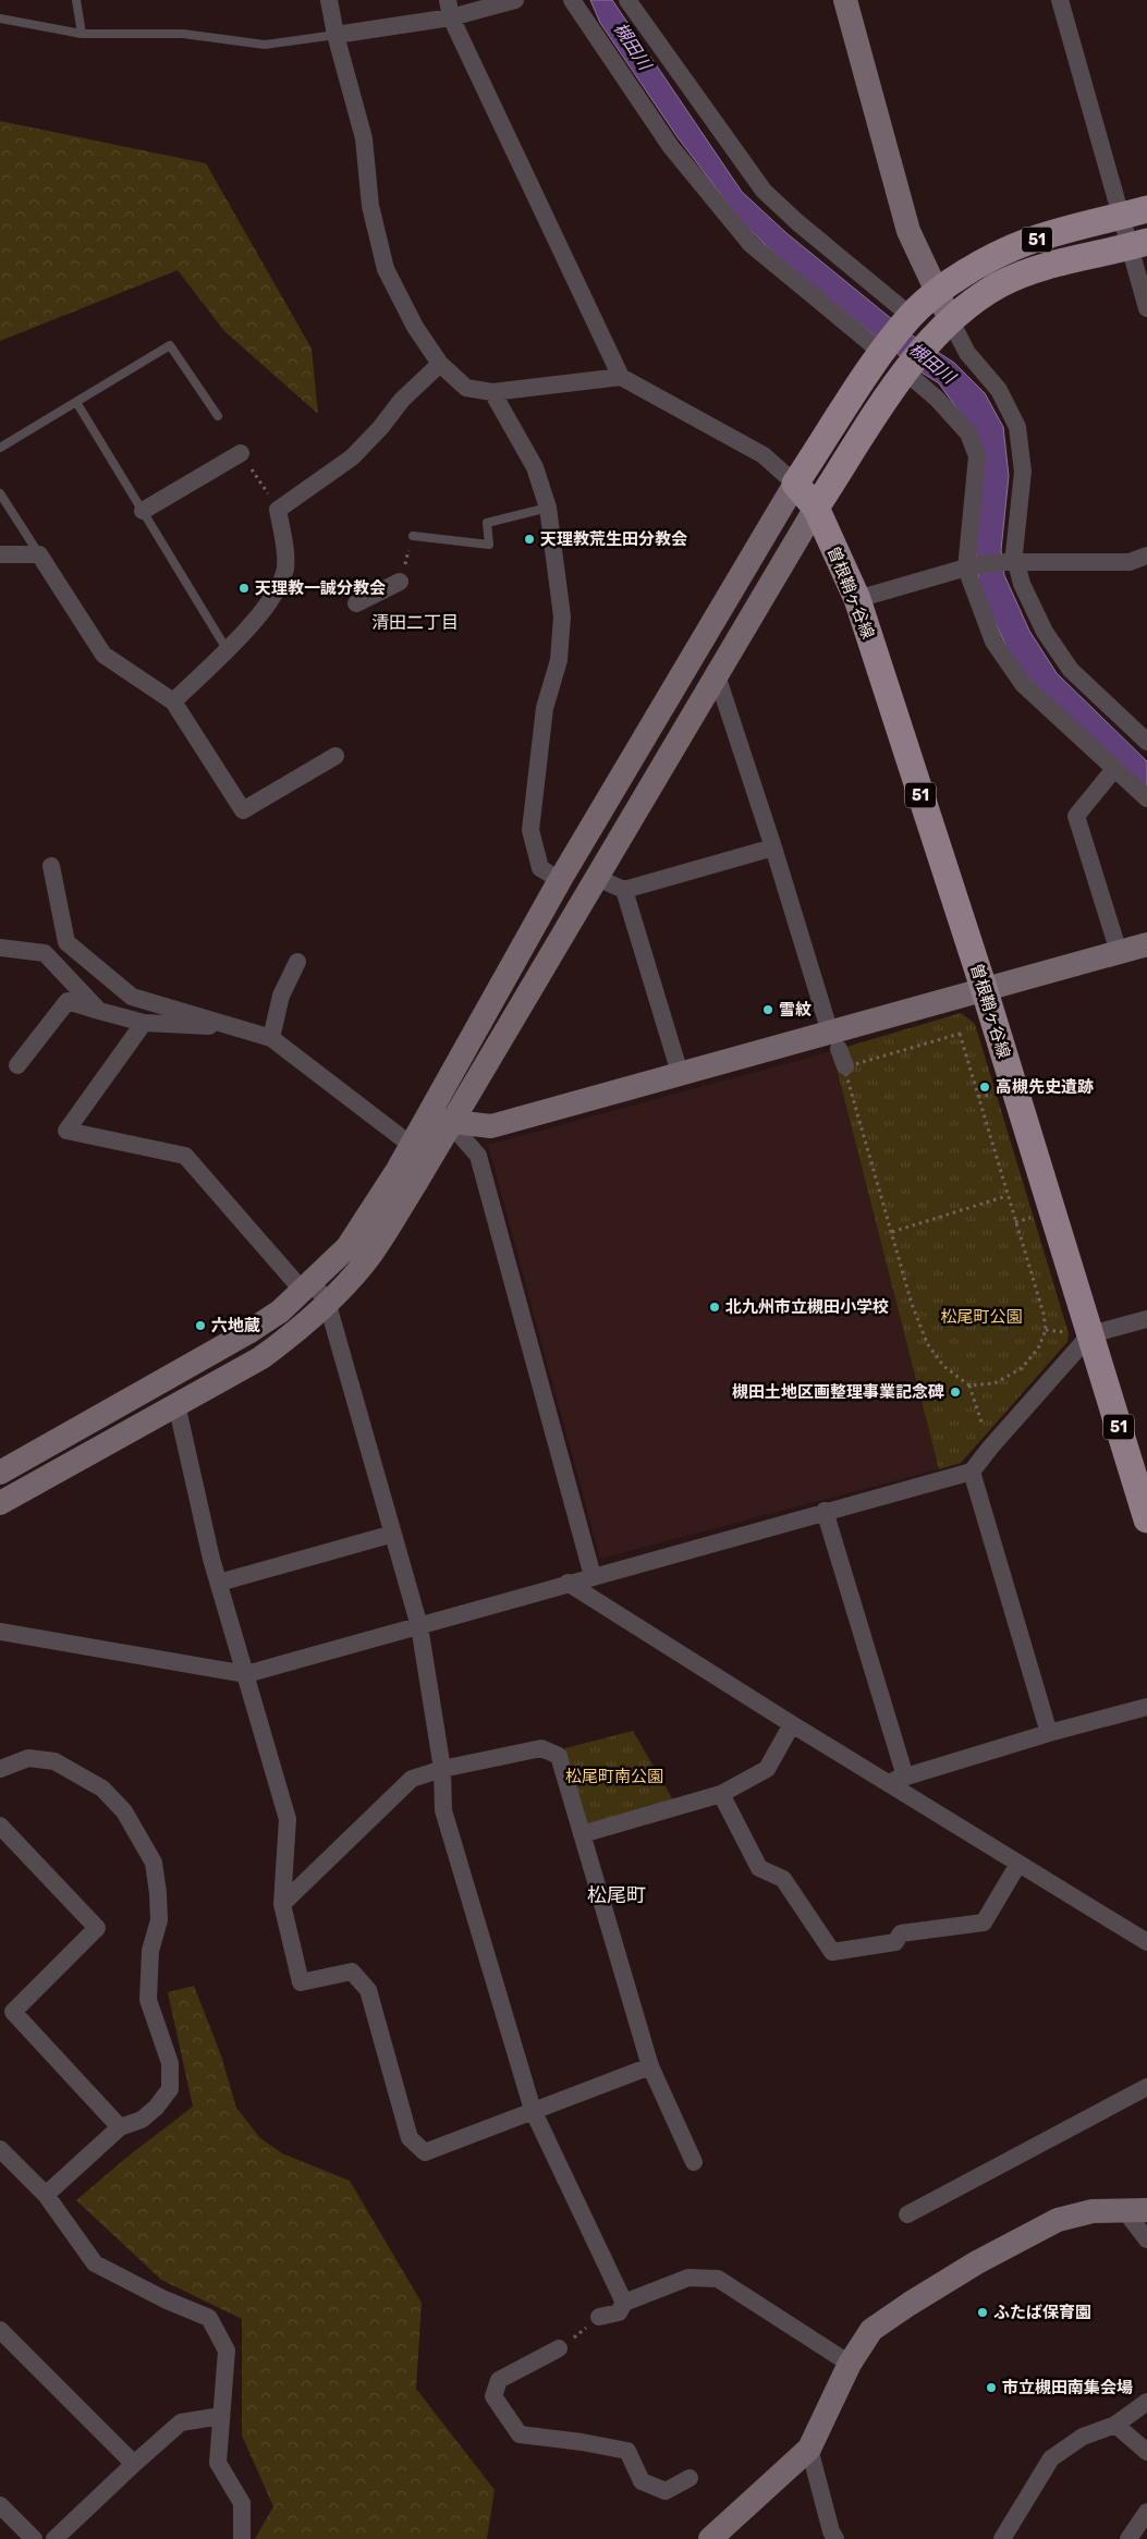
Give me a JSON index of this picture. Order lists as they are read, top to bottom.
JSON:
{
  "streets": {
    "main road": ["51", "曽根鞘ヶ谷線"]
  },
  "crossings": [
    ["51", "曽根鞘ヶ谷線"]
  ],
  "districts": ["清田二丁目", "松尾町"],
  "water": ["槻田川"],
  "parks": ["松尾町公園", "松尾町南公園"],
  "places": [
    "天理教荒生田分教会",
    "天理教一誠分教会",
    "雪紋",
    "高槻先史遺跡",
    "北九州市立槻田小学校",
    "六地蔵",
    "槻田土地区画整理事業記念碑",
    "ふたば保育園",
    "市立槻田南集会場"
  ]
}
